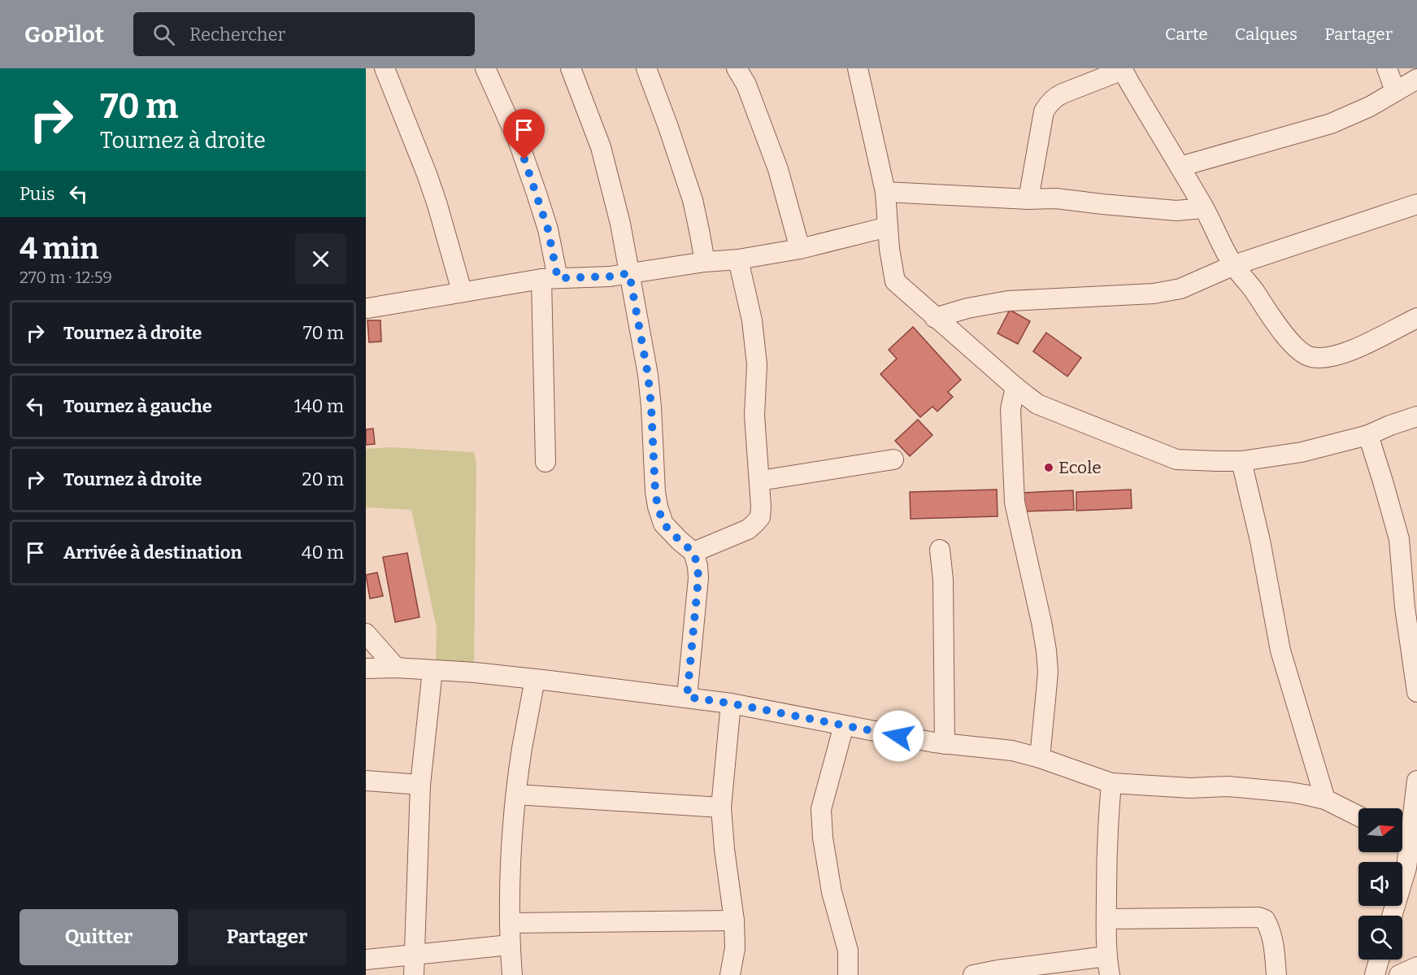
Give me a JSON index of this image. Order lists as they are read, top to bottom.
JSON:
{
  "places": ["Ecole"],
  "north": "right",
  "page": {
    "header": "GoPilot",
    "search": "Rechercher",
    "nav": ["Carte", "Calques", "Partager"],
    "turn": ["70 m", "Tournez à droite"],
    "then": "Puis",
    "heading": ["4 min", "270 m · 12:59"],
    "list": [
      {
        "name": "Tournez à droite",
        "value": "70 m"
      },
      {
        "name": "Tournez à gauche",
        "value": "140 m"
      },
      {
        "name": "Tournez à droite",
        "value": "20 m"
      },
      {
        "name": "Arrivée à destination",
        "value": "40 m"
      }
    ],
    "buttons": ["Quitter", "Partager"]
  }
}
